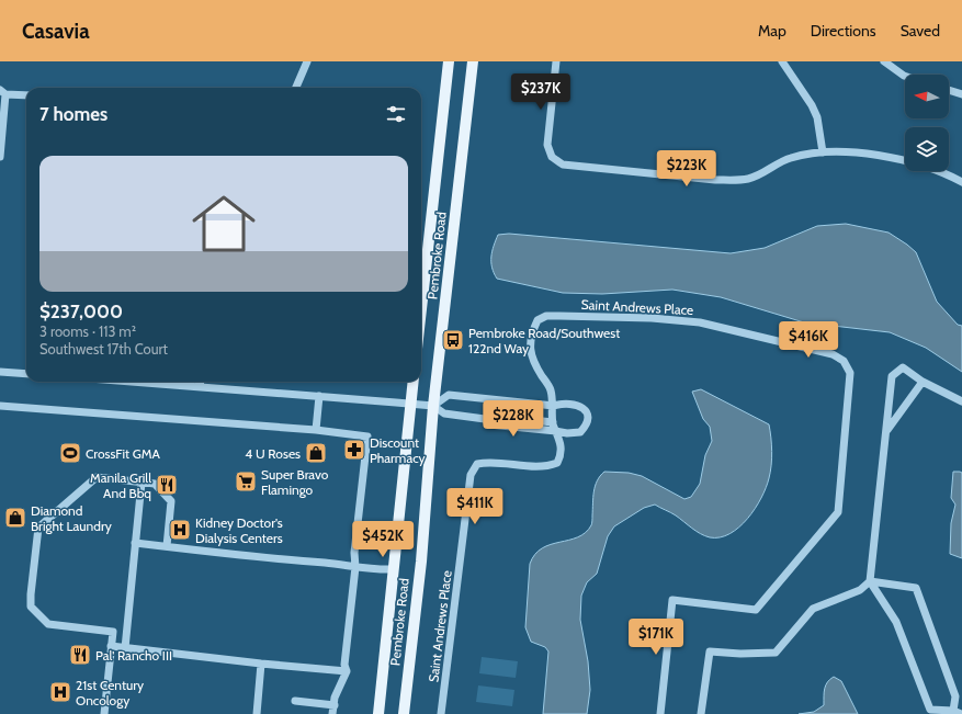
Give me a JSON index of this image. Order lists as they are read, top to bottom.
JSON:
{
  "streets": {
    "main road": ["Pembroke Road"],
    "street": ["Saint Andrews Place"]
  },
  "places": {
    "bus stop": ["Pembroke Road/Southwest 122nd Way"],
    "pharmacy": ["Discount Pharmacy"],
    "sports": ["CrossFit GMA"],
    "shop": ["4 U Roses", "Diamond Bright Laundry"],
    "supermarket": ["Super Bravo Flamingo"],
    "restaurant": ["Manila Grill And Bbq", "Pal' Rancho III"],
    "hospital": ["Kidney Doctor's Dialysis Centers", "21st Century Oncology"]
  },
  "north": "left",
  "page": {
    "header": "Casavia",
    "nav": ["Map", "Directions", "Saved"],
    "price": [
      "$237K",
      "$223K",
      "$416K",
      "$228K",
      "$411K",
      "$452K",
      "$171K"
    ],
    "heading": "7 homes",
    "list": [
      {
        "name": "$237,000",
        "note": "3 rooms · 113 m² · Southwest 17th Court"
      }
    ]
  }
}
